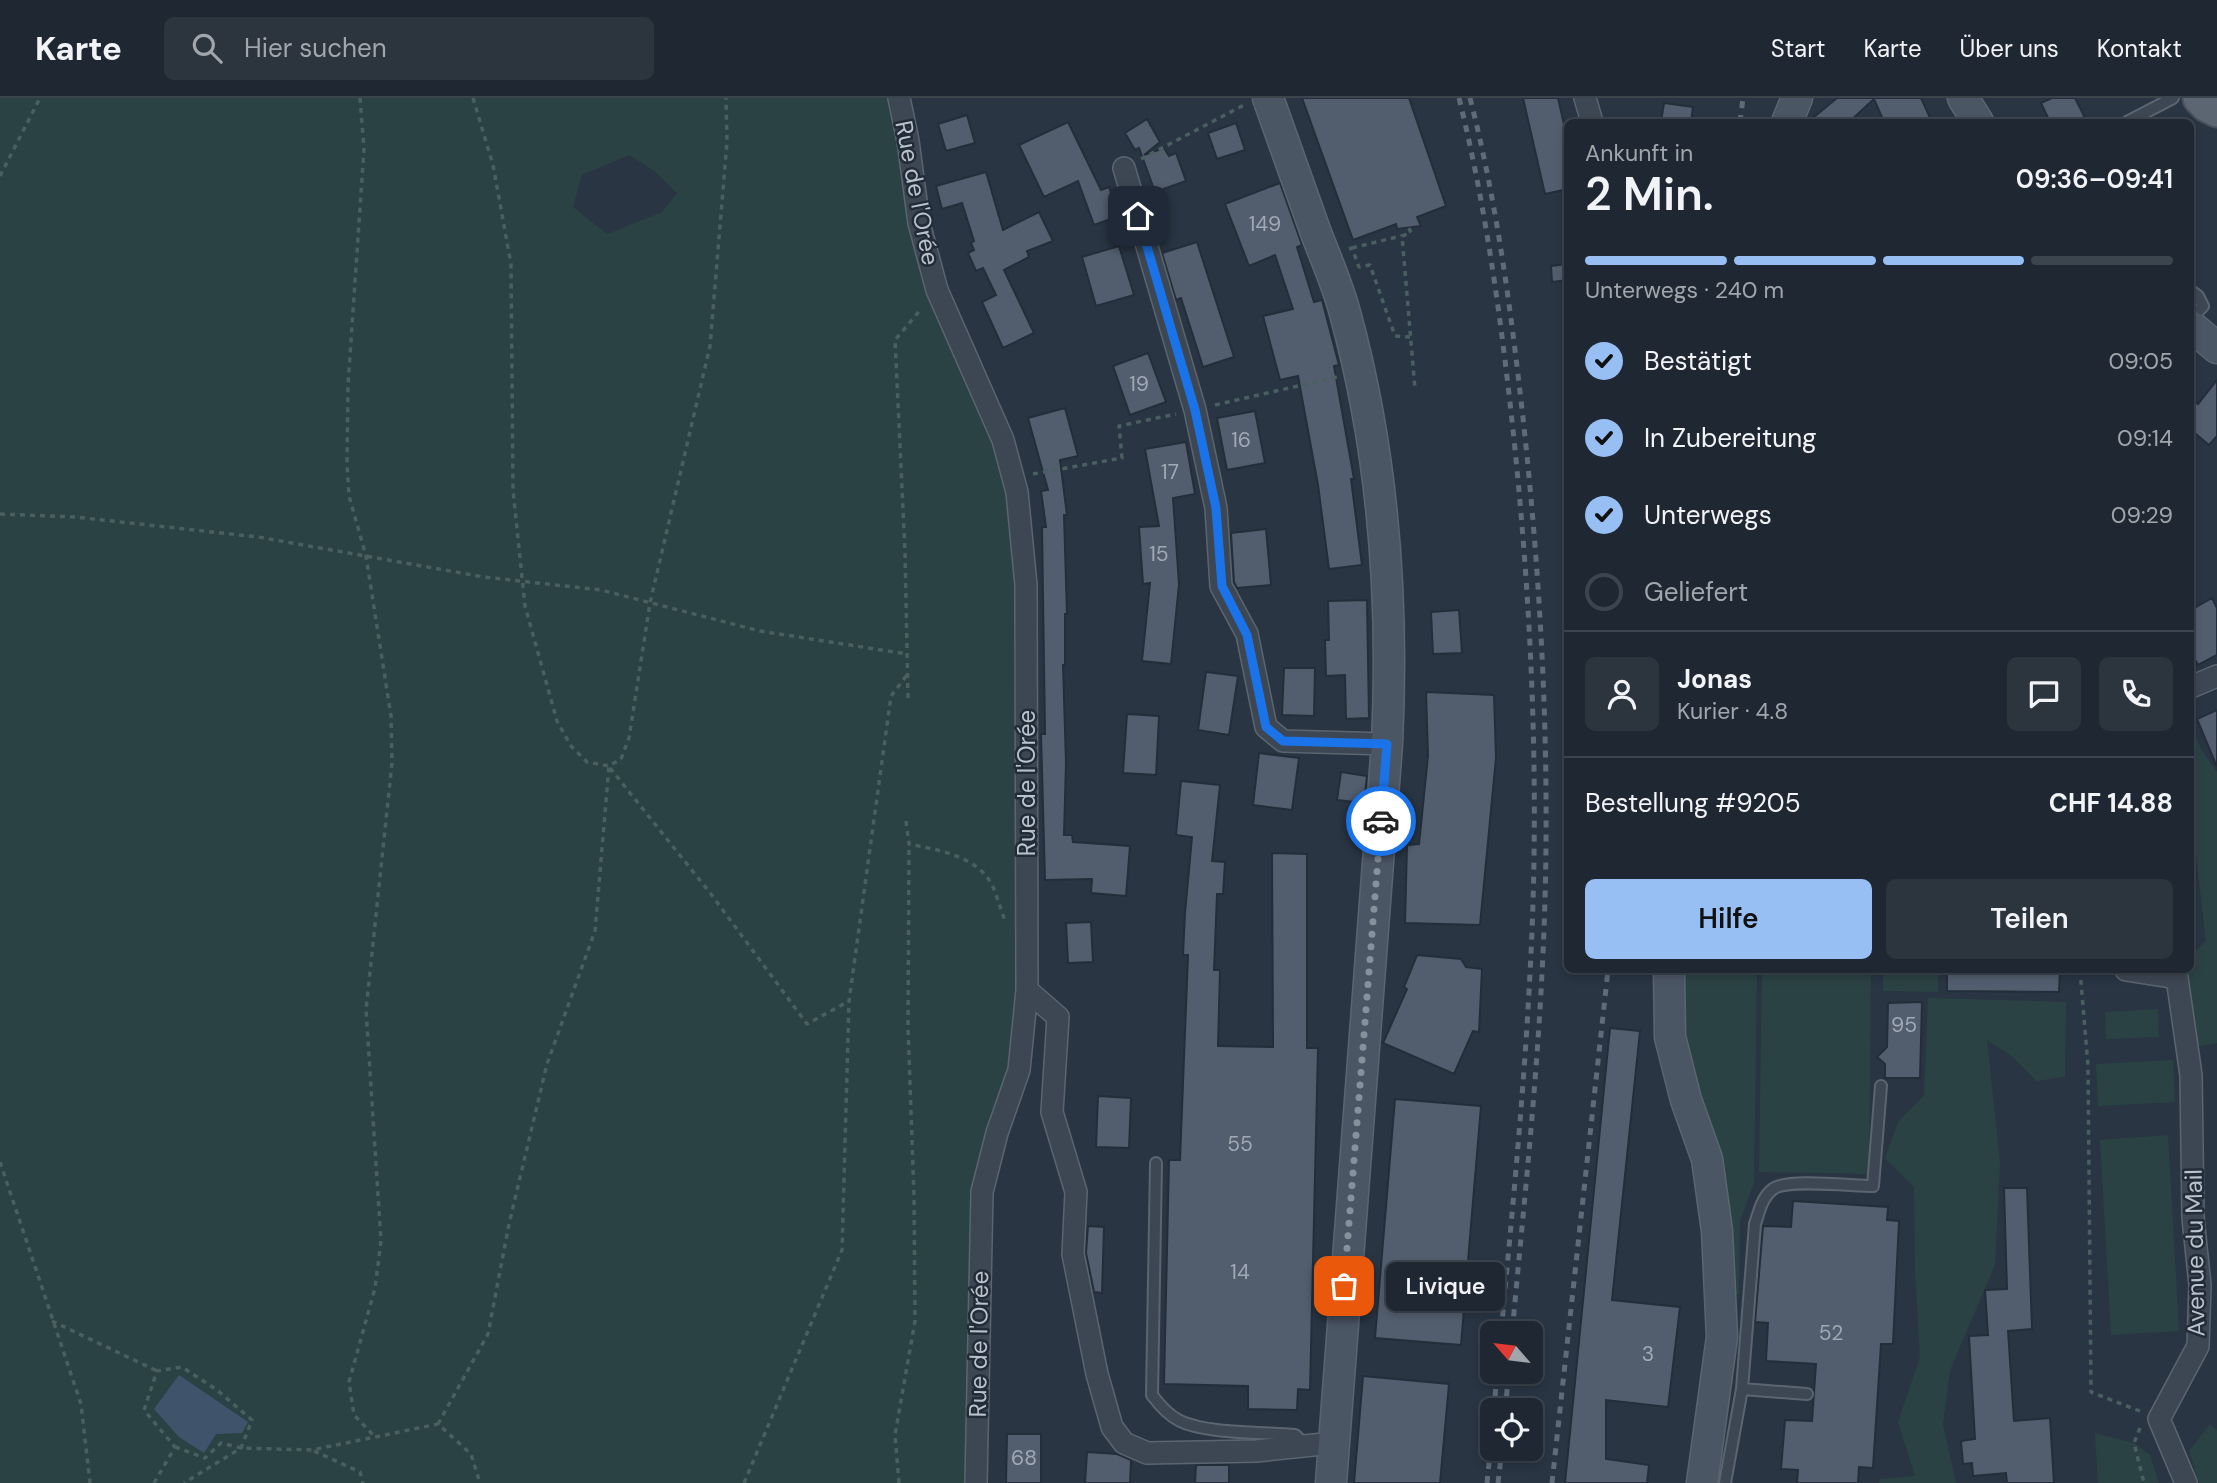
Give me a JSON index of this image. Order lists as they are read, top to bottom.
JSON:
{
  "streets": {
    "street": ["Rue de l'Orée", "Avenue du Mail"]
  },
  "places": ["Livique"],
  "house_numbers": [
    "149",
    "19",
    "16",
    "17",
    "15",
    "95",
    "55",
    "14",
    "52",
    "3",
    "68"
  ],
  "north": "top left",
  "page": {
    "header": "Karte",
    "search": "Hier suchen",
    "nav": [
      "Start",
      "Karte",
      "Über uns",
      "Kontakt"
    ],
    "heading": ["2 Min.", "Ankunft in", "09:36–09:41"],
    "panel": [
      "Jonas",
      "Kurier · 4.8",
      "Bestellung #9205",
      "CHF 14.88"
    ],
    "bar": "Unterwegs · 240 m",
    "list": [
      ["Bestätigt", "09:05"],
      ["In Zubereitung", "09:14"],
      ["Unterwegs", "09:29"],
      "Geliefert"
    ],
    "buttons": ["Hilfe", "Teilen"],
    "bubble": "Livique"
  }
}
